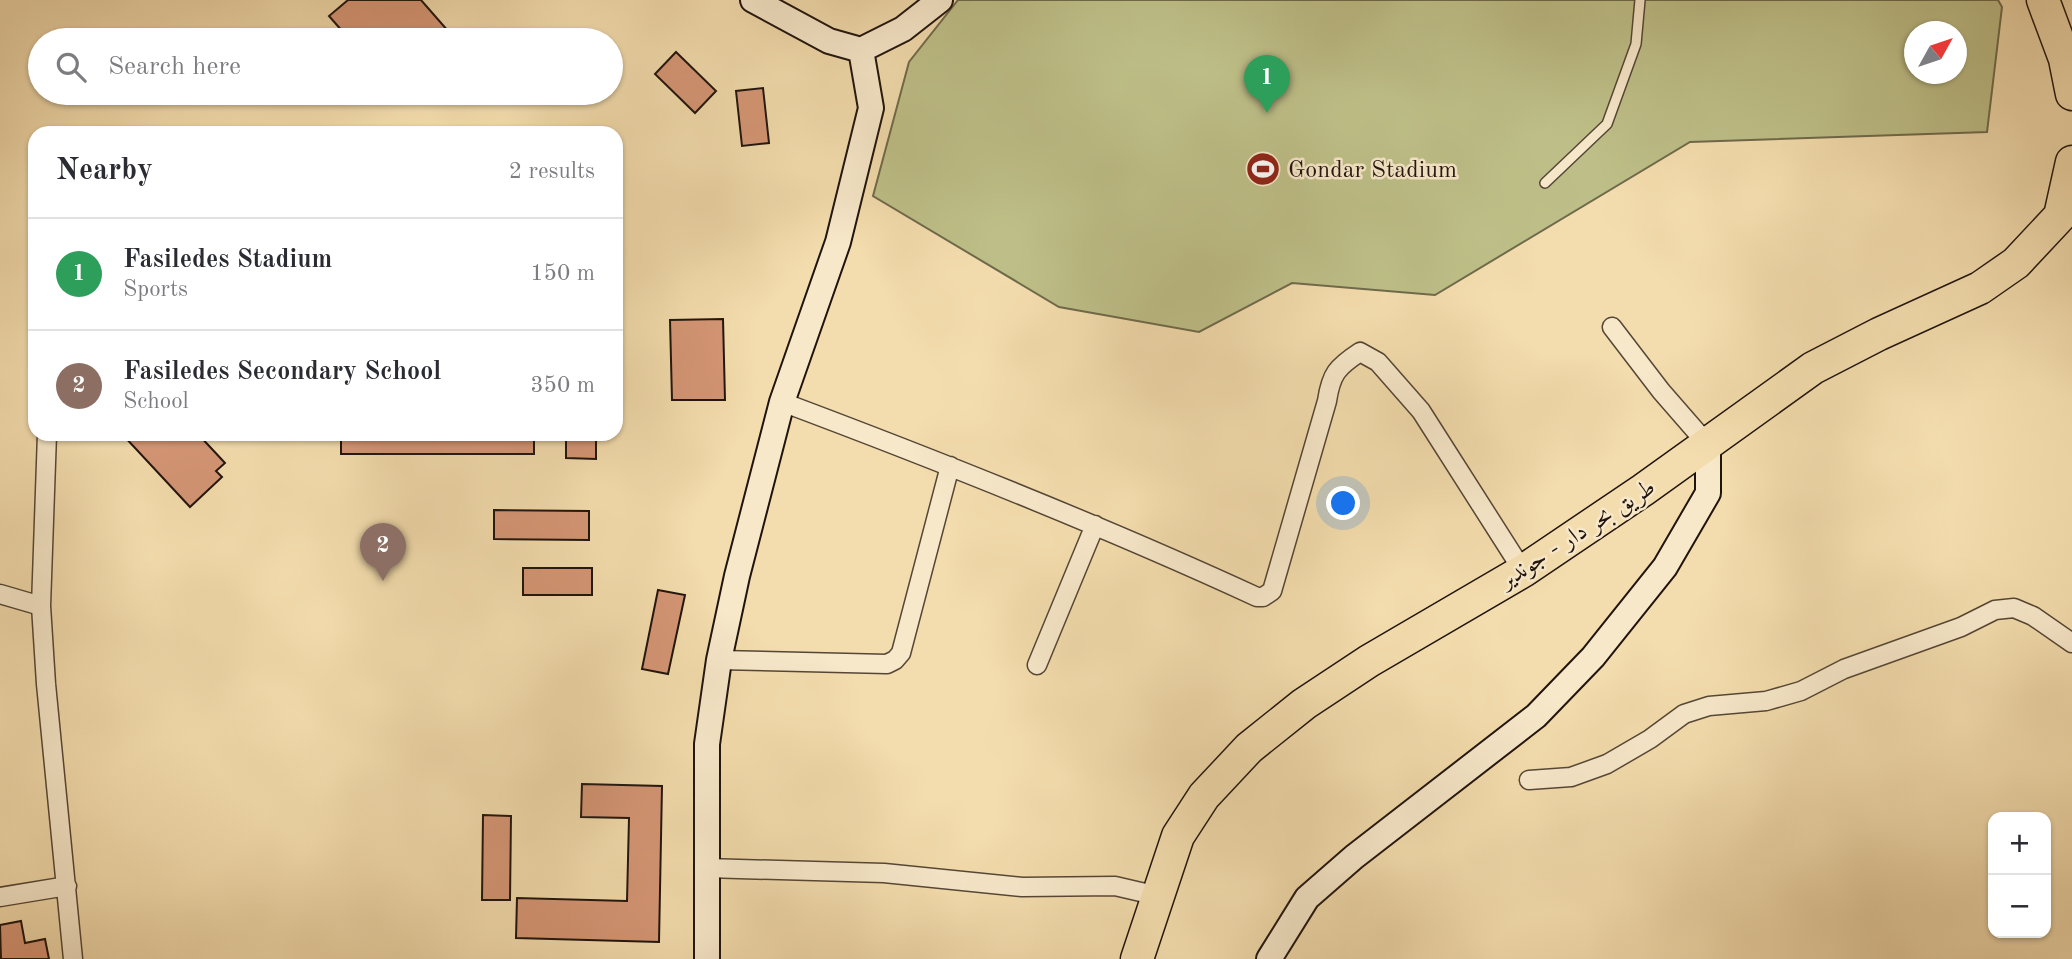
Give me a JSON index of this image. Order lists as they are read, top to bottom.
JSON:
{
  "streets": {
    "highway": ["طريق بحر دار - جوندير"]
  },
  "places": {
    "sports": ["Gondar Stadium"]
  },
  "north": "top right",
  "page": {
    "search": "Search here",
    "pins": ["1", "2"],
    "heading": ["Nearby", "2 results"],
    "list": [
      {
        "mark": "1",
        "name": "Fasiledes Stadium",
        "note": "Sports",
        "value": "150 m"
      },
      {
        "mark": "2",
        "name": "Fasiledes Secondary School",
        "note": "School",
        "value": "350 m"
      }
    ],
    "map_buttons": ["+", "−"]
  }
}
